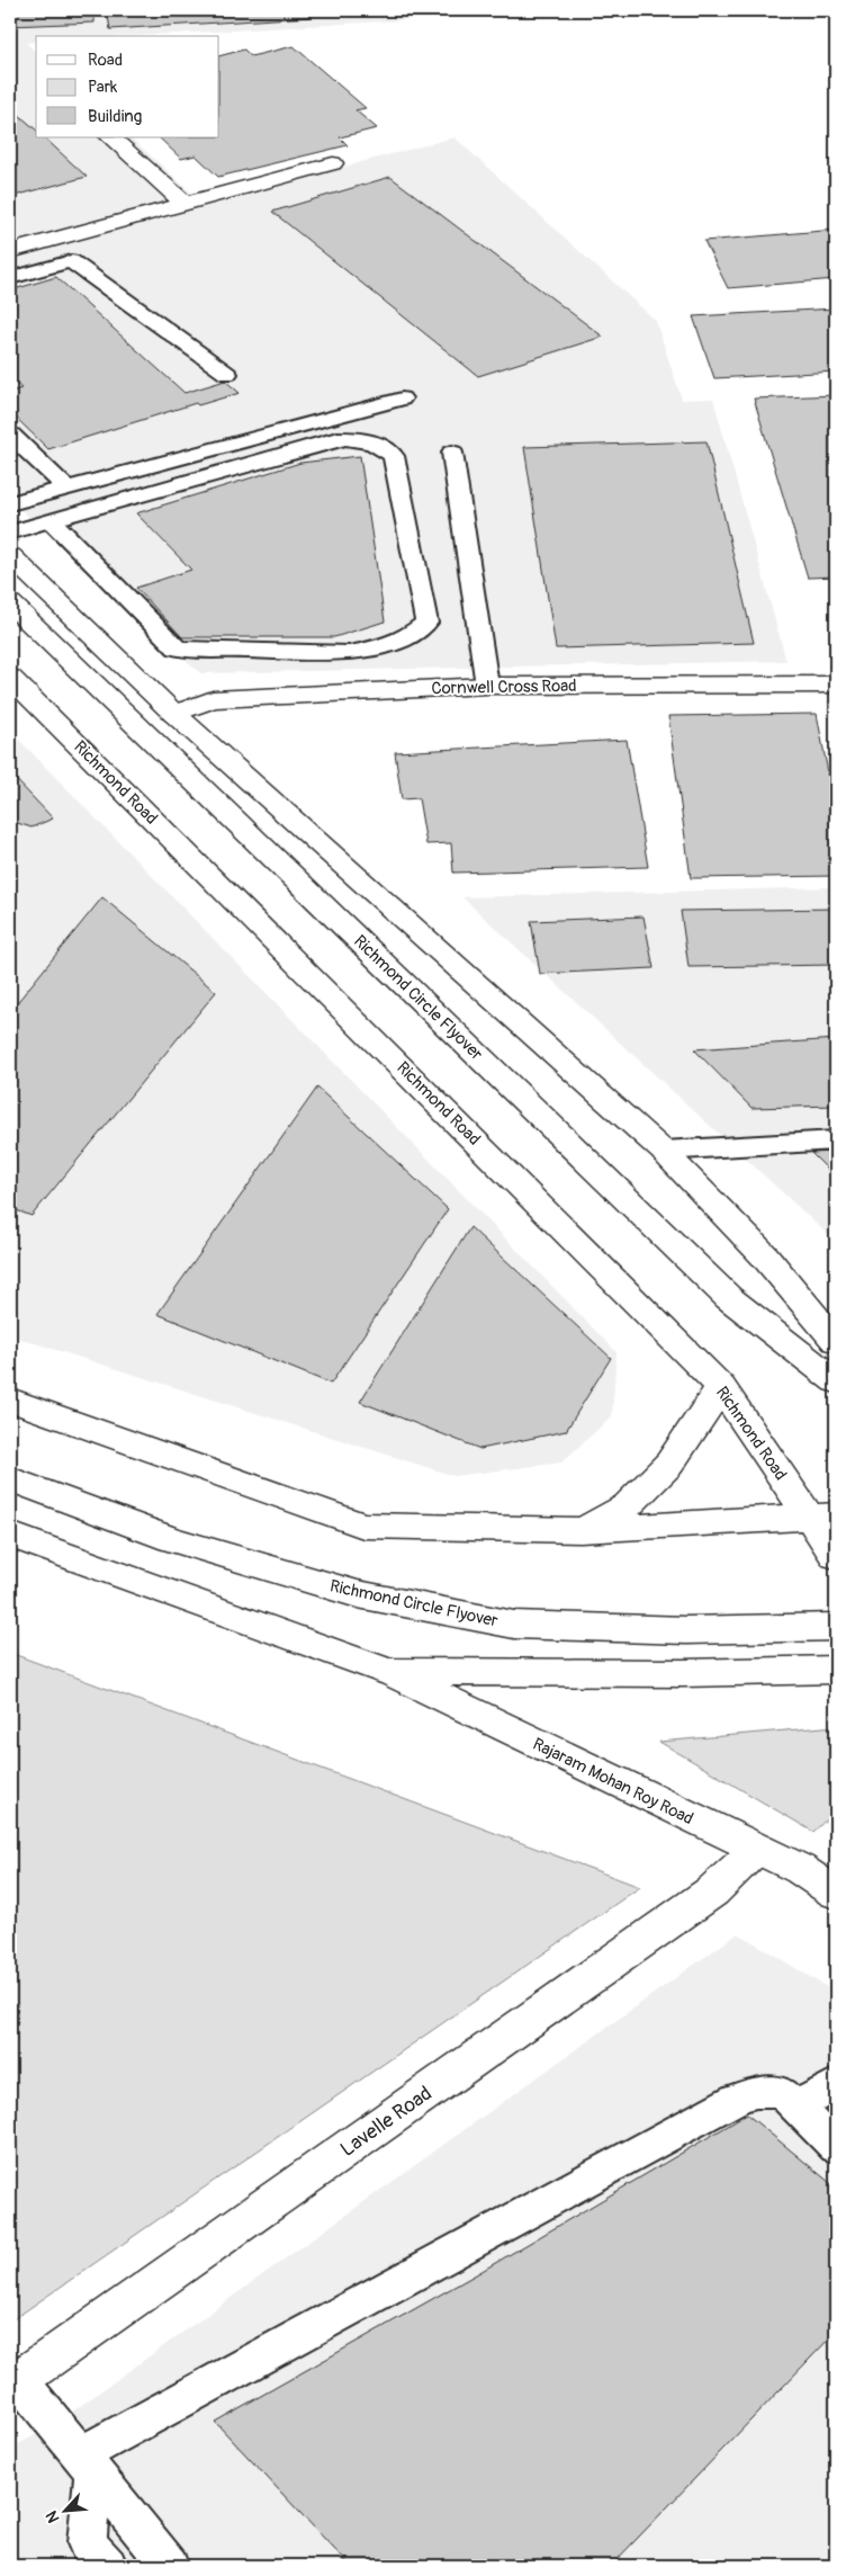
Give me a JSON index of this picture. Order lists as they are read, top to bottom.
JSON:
{
  "streets": {
    "main road": [
      "Cornwell Cross Road",
      "Richmond Road",
      "Richmond Circle Flyover",
      "Rajaram Mohan Roy Road",
      "Lavelle Road"
    ]
  },
  "crossings": [
    ["Rajaram Mohan Roy Road", "Lavelle Road"]
  ],
  "legend": ["Road", "Park", "Building"],
  "north": "bottom left"
}
